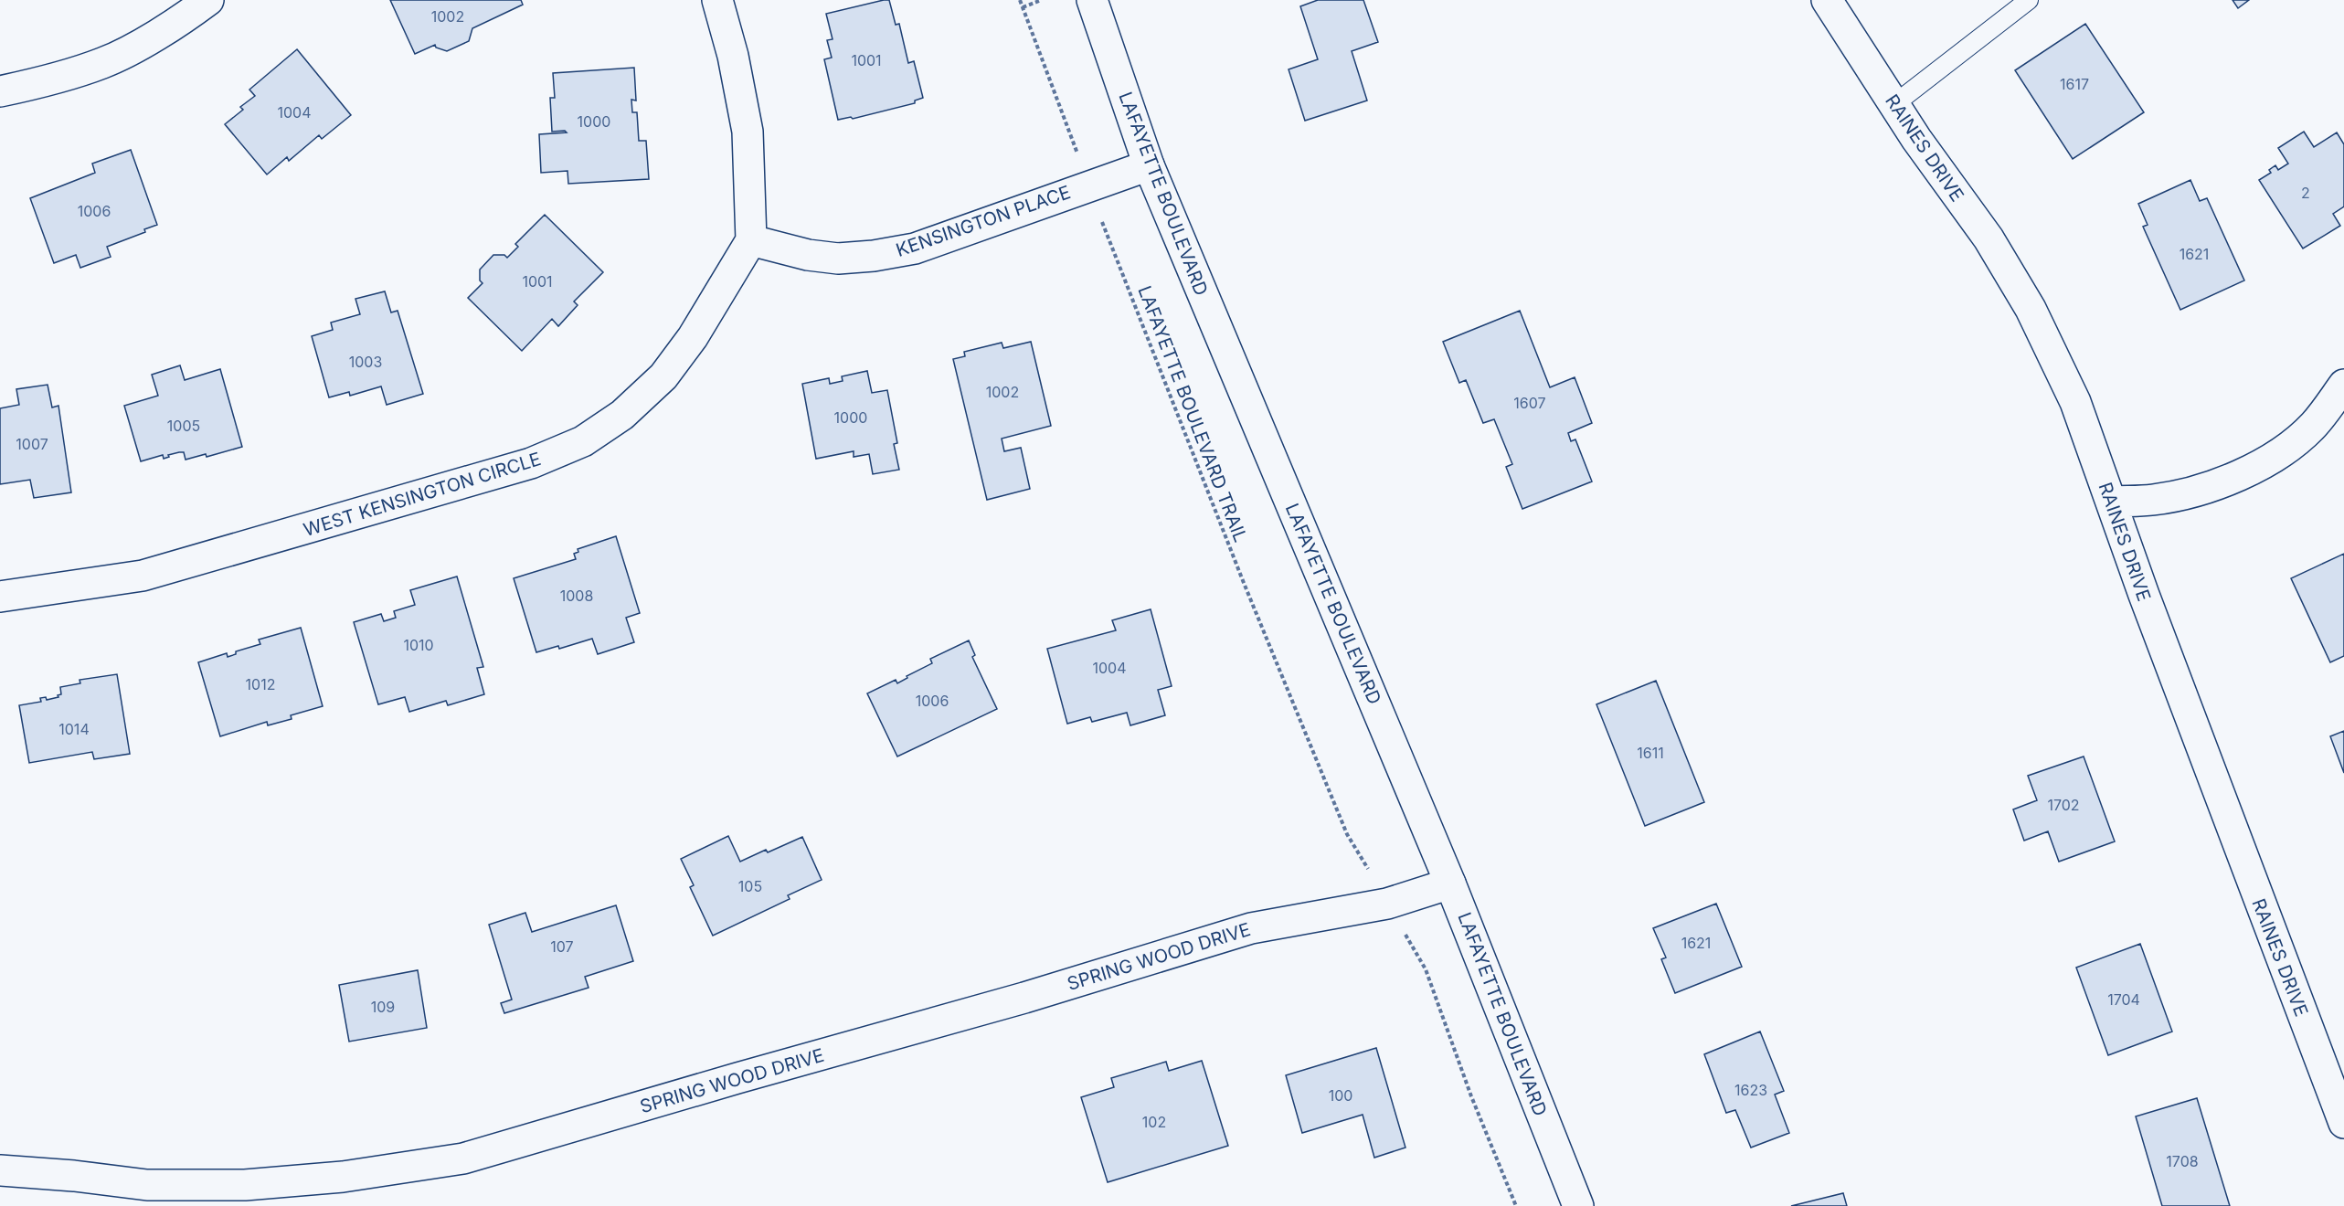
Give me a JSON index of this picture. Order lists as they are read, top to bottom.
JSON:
{
  "streets": {
    "street": [
      "RAINES DRIVE",
      "LAFAYETTE BOULEVARD",
      "KENSINGTON PLACE",
      "WEST KENSINGTON CIRCLE",
      "SPRING WOOD DRIVE"
    ],
    "path": ["LAFAYETTE BOULEVARD TRAIL"]
  },
  "crossings": [
    ["LAFAYETTE BOULEVARD", "KENSINGTON PLACE"],
    ["LAFAYETTE BOULEVARD", "SPRING WOOD DRIVE"],
    ["KENSINGTON PLACE", "LAFAYETTE BOULEVARD TRAIL"],
    ["KENSINGTON PLACE", "WEST KENSINGTON CIRCLE"]
  ],
  "house_numbers": [
    "1002",
    "1001",
    "1617",
    "1004",
    "1000",
    "2",
    "1006",
    "1621",
    "1001",
    "1003",
    "1002",
    "1607",
    "1000",
    "1005",
    "1007",
    "1008",
    "1010",
    "1004",
    "1012",
    "1006",
    "1014",
    "1611",
    "1702",
    "105",
    "1621",
    "107",
    "1704",
    "109",
    "1623",
    "100",
    "102",
    "1708"
  ]
}
